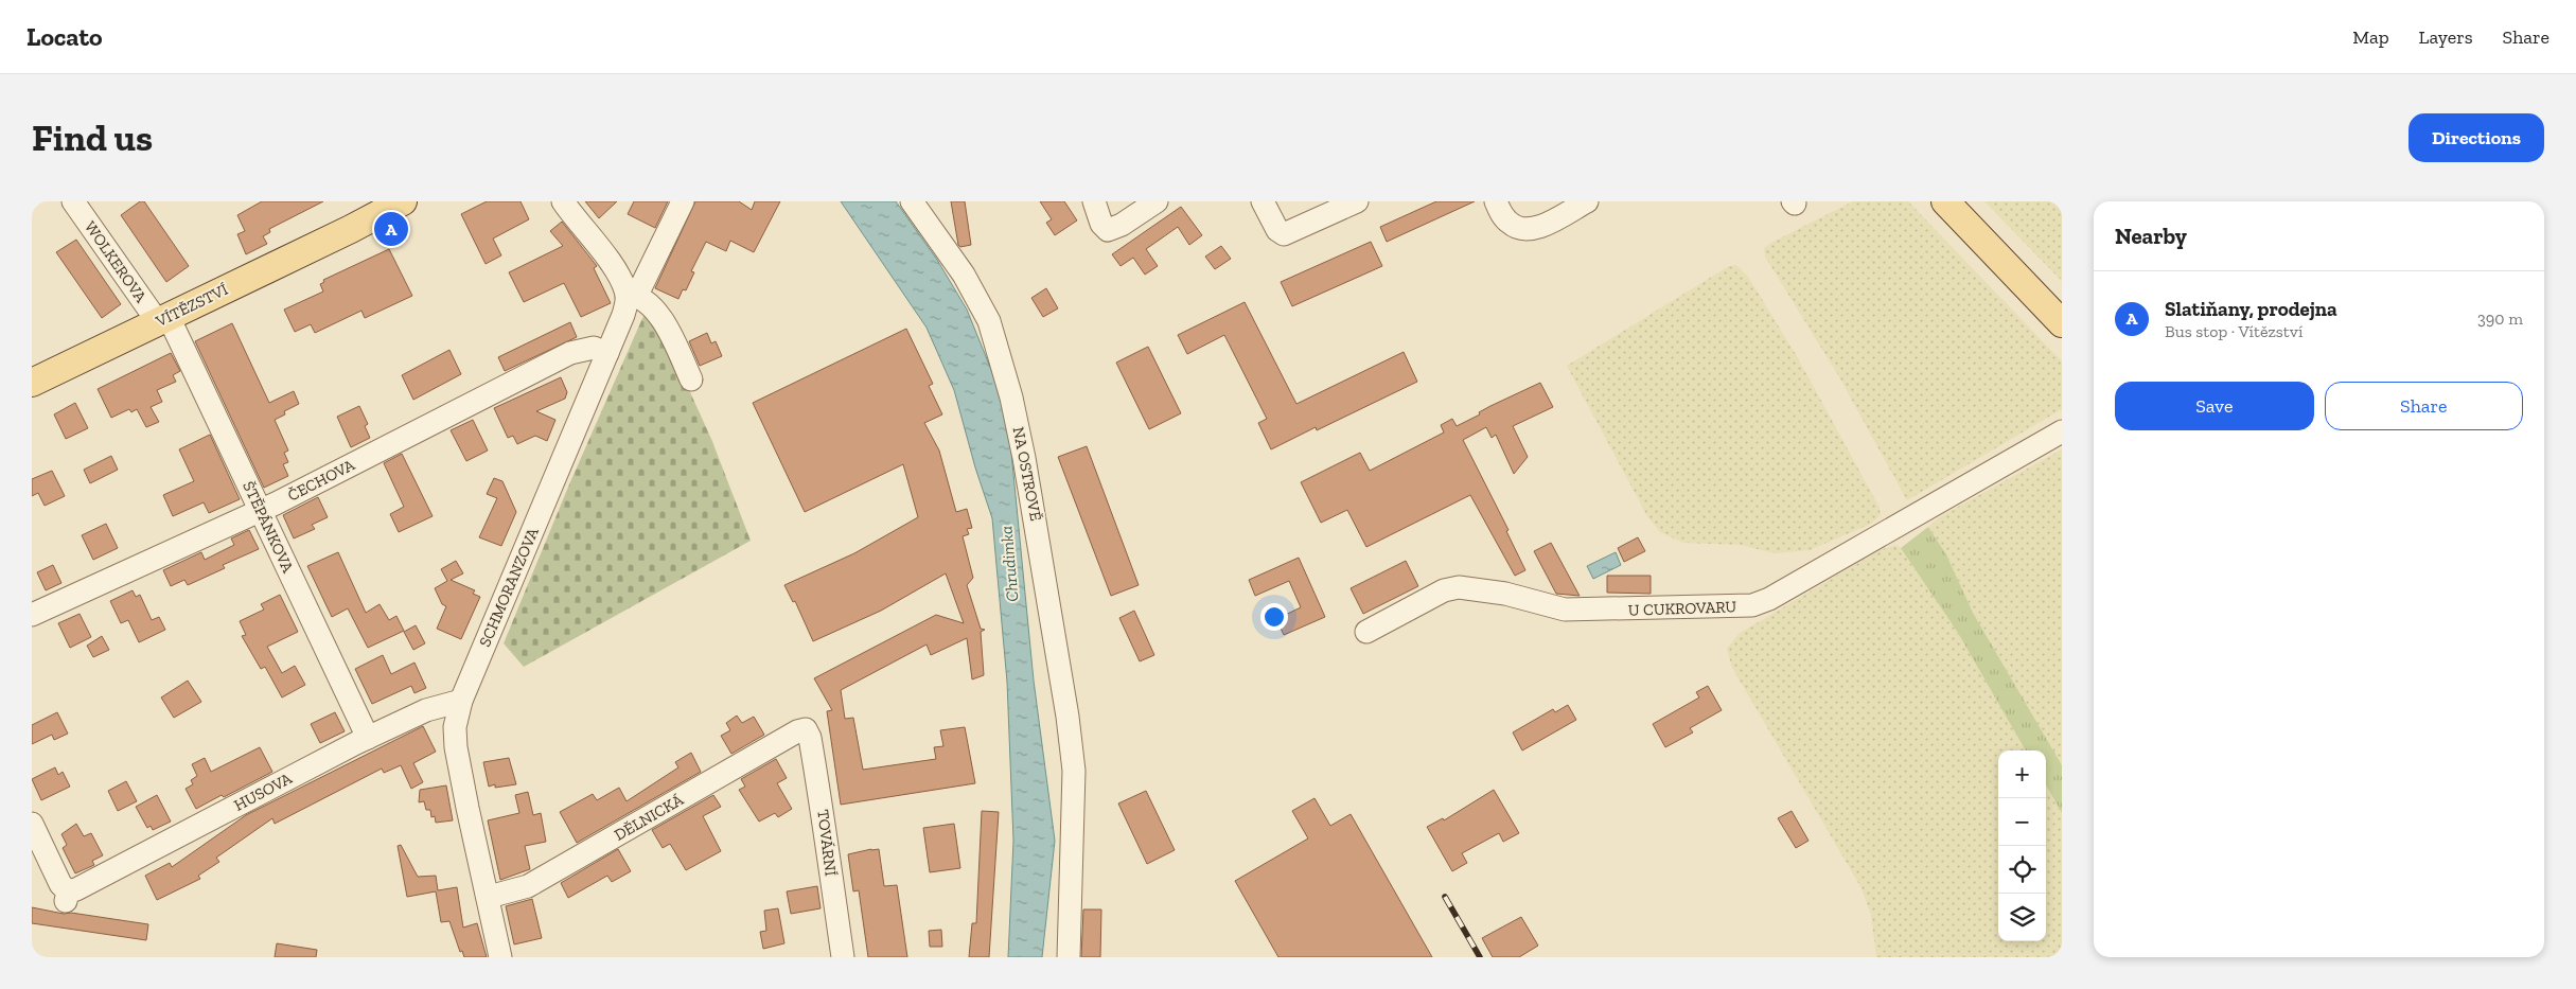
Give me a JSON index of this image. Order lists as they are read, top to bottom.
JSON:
{
  "streets": {
    "main road": ["VÍTĚZSTVÍ"],
    "street": [
      "WOLKEROVA",
      "NA OSTROVĚ",
      "ČECHOVA",
      "ŠTĚPÁNKOVA",
      "SCHMORANZOVA",
      "U CUKROVARU",
      "HUSOVA",
      "DĚLNICKÁ",
      "TOVÁRNÍ"
    ]
  },
  "crossings": [
    ["WOLKEROVA", "VÍTĚZSTVÍ"],
    ["WOLKEROVA", "ŠTĚPÁNKOVA"],
    ["VÍTĚZSTVÍ", "ŠTĚPÁNKOVA"],
    ["ČECHOVA", "ŠTĚPÁNKOVA"],
    ["ČECHOVA", "SCHMORANZOVA"],
    ["ŠTĚPÁNKOVA", "HUSOVA"],
    ["SCHMORANZOVA", "HUSOVA"],
    ["SCHMORANZOVA", "DĚLNICKÁ"],
    ["DĚLNICKÁ", "TOVÁRNÍ"]
  ],
  "water": ["Chrudimka"],
  "page": {
    "header": "Locato",
    "nav": ["Map", "Layers", "Share"],
    "buttons": [
      "Directions",
      ["Save", "Share"]
    ],
    "title": "Find us",
    "heading": "Nearby",
    "pins": "A",
    "list": [
      {
        "mark": "A",
        "name": "Slatiňany, prodejna",
        "note": "Bus stop · Vítězství",
        "value": "390 m"
      }
    ],
    "map_buttons": ["+", "−"]
  }
}
